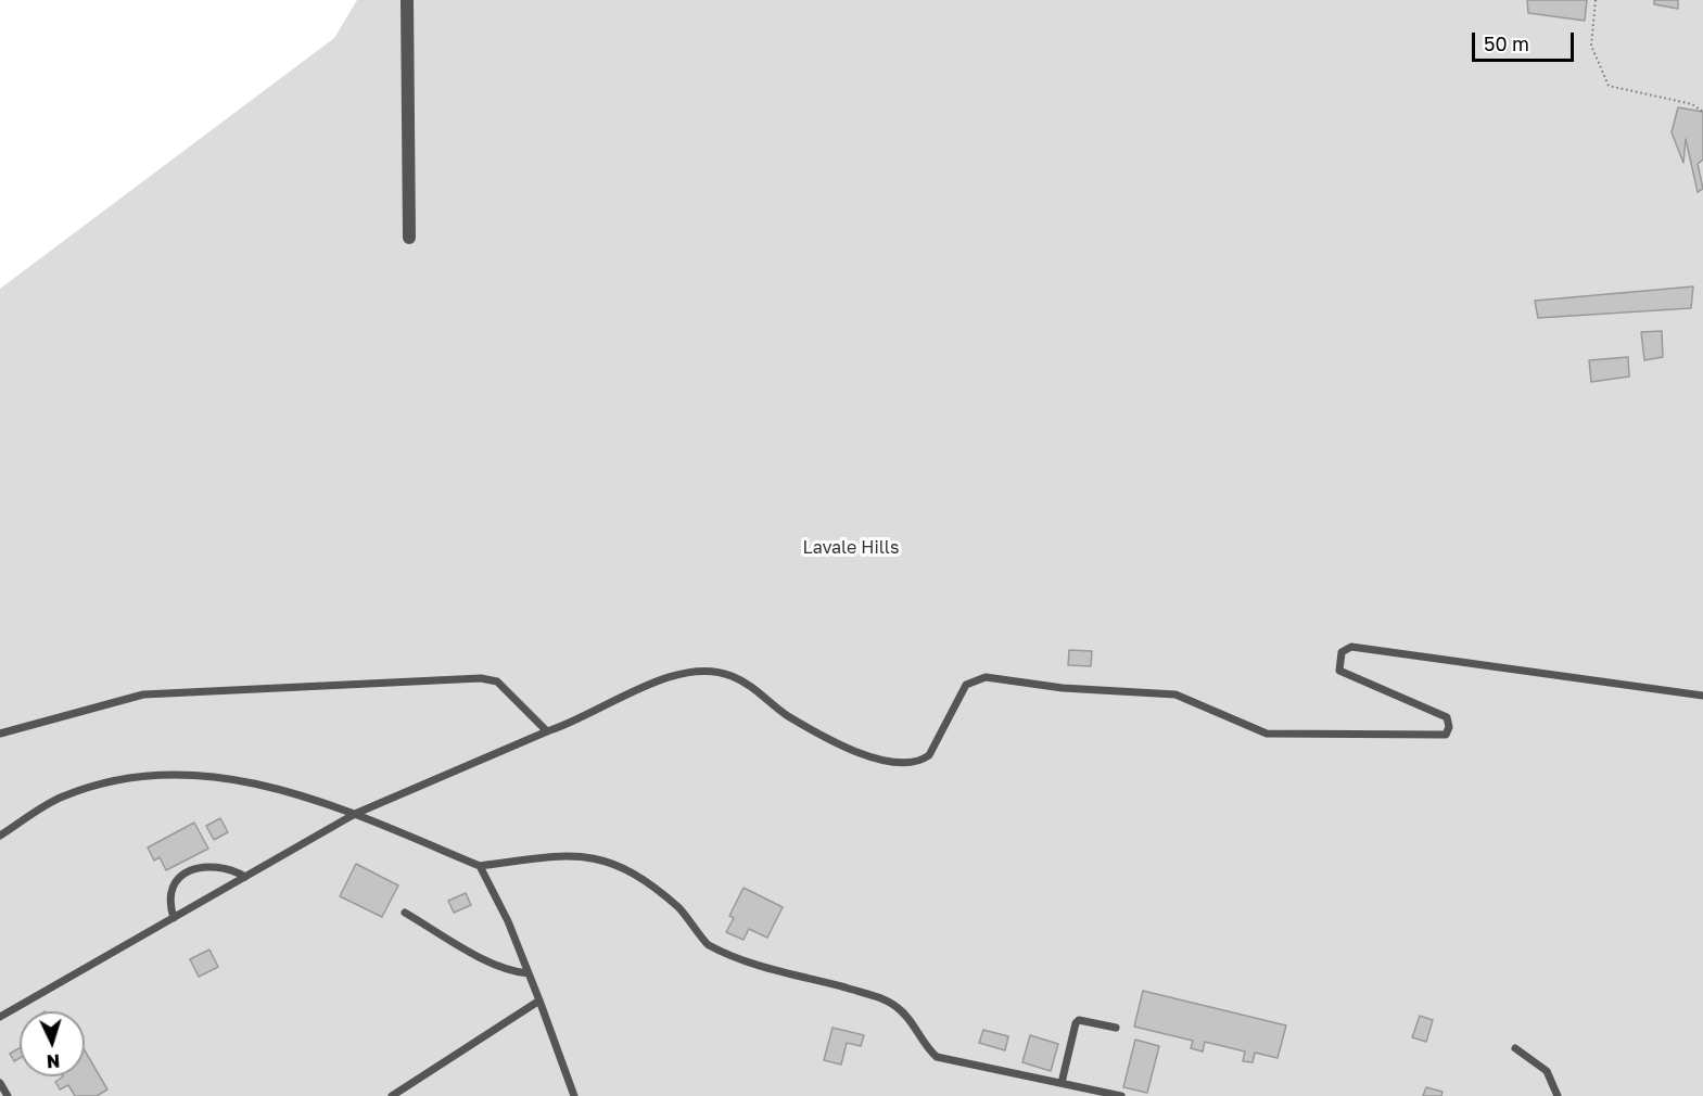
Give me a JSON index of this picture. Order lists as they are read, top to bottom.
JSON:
{
  "parks": ["Lavale Hills"],
  "scale_bar": "50 m",
  "north": "bottom"
}
